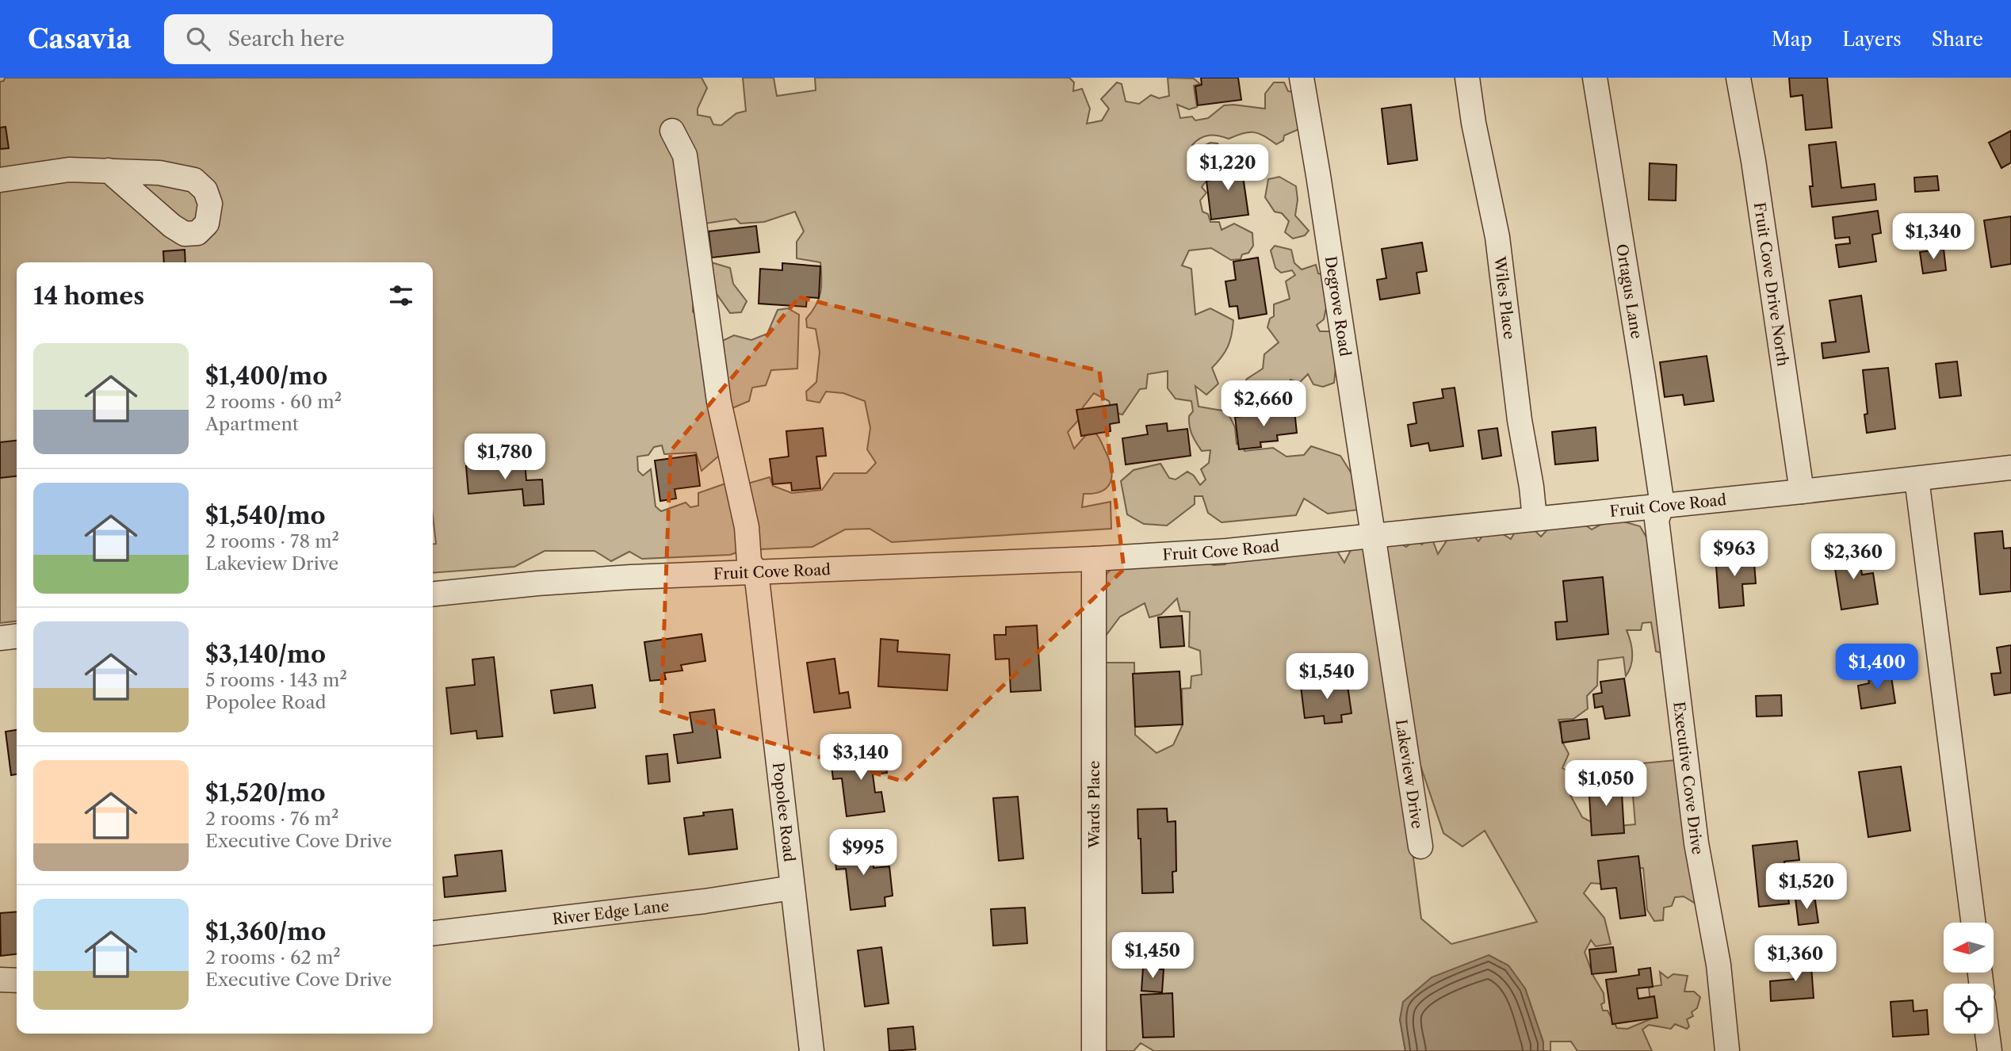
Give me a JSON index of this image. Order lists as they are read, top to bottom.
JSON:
{
  "streets": {
    "street": [
      "Fruit Cove Drive North",
      "Ortagus Lane",
      "Wiles Place",
      "Degrove Road",
      "Fruit Cove Road",
      "Lakeview Drive",
      "Executive Cove Drive",
      "Wards Place",
      "Popolee Road",
      "River Edge Lane"
    ]
  },
  "crossings": [
    ["Fruit Cove Drive North", "Fruit Cove Road"],
    ["Ortagus Lane", "Fruit Cove Road"],
    ["Ortagus Lane", "Executive Cove Drive"],
    ["Wiles Place", "Fruit Cove Road"],
    ["Degrove Road", "Fruit Cove Road"],
    ["Degrove Road", "Lakeview Drive"],
    ["Fruit Cove Road", "Lakeview Drive"],
    ["Fruit Cove Road", "Executive Cove Drive"],
    ["Fruit Cove Road", "Wards Place"],
    ["Fruit Cove Road", "Popolee Road"],
    ["Popolee Road", "River Edge Lane"]
  ],
  "north": "left",
  "page": {
    "header": "Casavia",
    "search": "Search here",
    "nav": ["Map", "Layers", "Share"],
    "price": [
      "$1,220",
      "$1,340",
      "$2,660",
      "$1,780",
      "$963",
      "$2,360",
      "$1,400",
      "$1,540",
      "$3,140",
      "$1,050",
      "$995",
      "$1,520",
      "$1,450",
      "$1,360"
    ],
    "heading": "14 homes",
    "list": [
      {
        "name": "$1,400/mo",
        "note": "2 rooms · 60 m² · Apartment"
      },
      {
        "name": "$1,540/mo",
        "note": "2 rooms · 78 m² · Lakeview Drive"
      },
      {
        "name": "$3,140/mo",
        "note": "5 rooms · 143 m² · Popolee Road"
      },
      {
        "name": "$1,520/mo",
        "note": "2 rooms · 76 m² · Executive Cove Drive"
      },
      {
        "name": "$1,360/mo",
        "note": "2 rooms · 62 m² · Executive Cove Drive"
      }
    ]
  }
}
